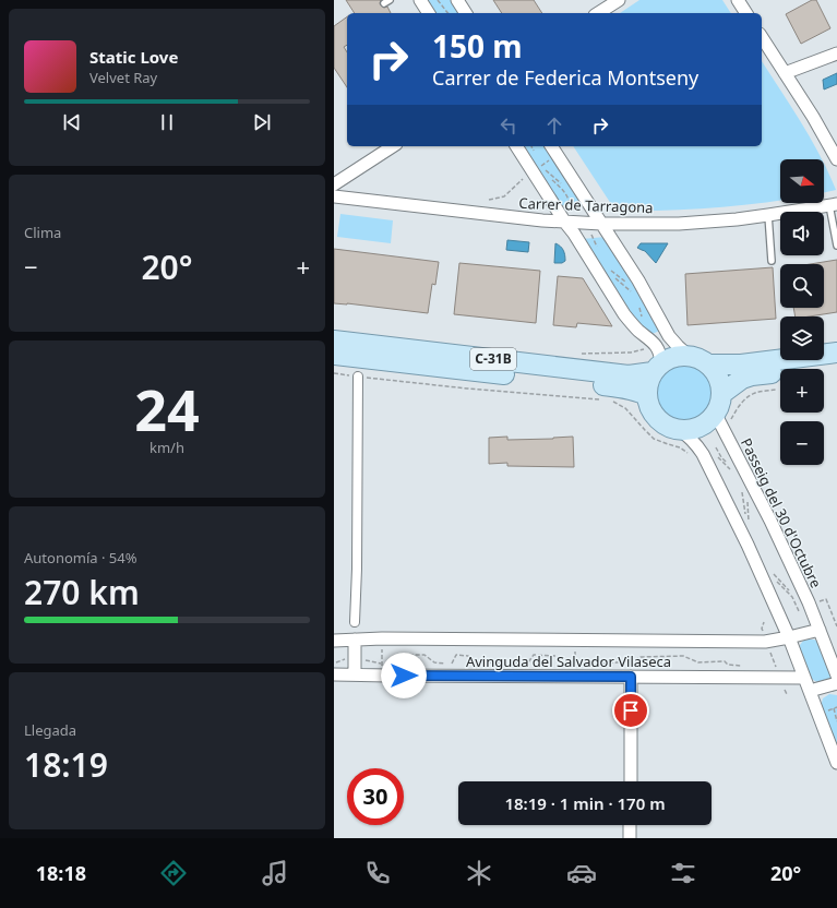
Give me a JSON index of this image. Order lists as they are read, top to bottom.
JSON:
{
  "streets": {
    "main road": ["C-31B"],
    "street": ["Carrer de Tarragona", "Passeig del 30 d'Octubre", "Avinguda del Salvador Vilaseca"]
  },
  "crossings": [
    ["C-31B", "Passeig del 30 d'Octubre"]
  ],
  "north": "right",
  "page": {
    "turn": ["150 m", "Carrer de Federica Montseny"],
    "song": ["Static Love", "Velvet Ray"],
    "map_buttons": ["+", "−"],
    "tile": [
      "Clima",
      ["24", "km/h"],
      ["Autonomía · 54%", "270 km"],
      ["Llegada", "18:19"]
    ],
    "heat": ["−", "20°", "+"],
    "limit": "30",
    "trip": "18:19 · 1 min · 170 m",
    "tabs": ["18:18", "20°"]
  }
}
